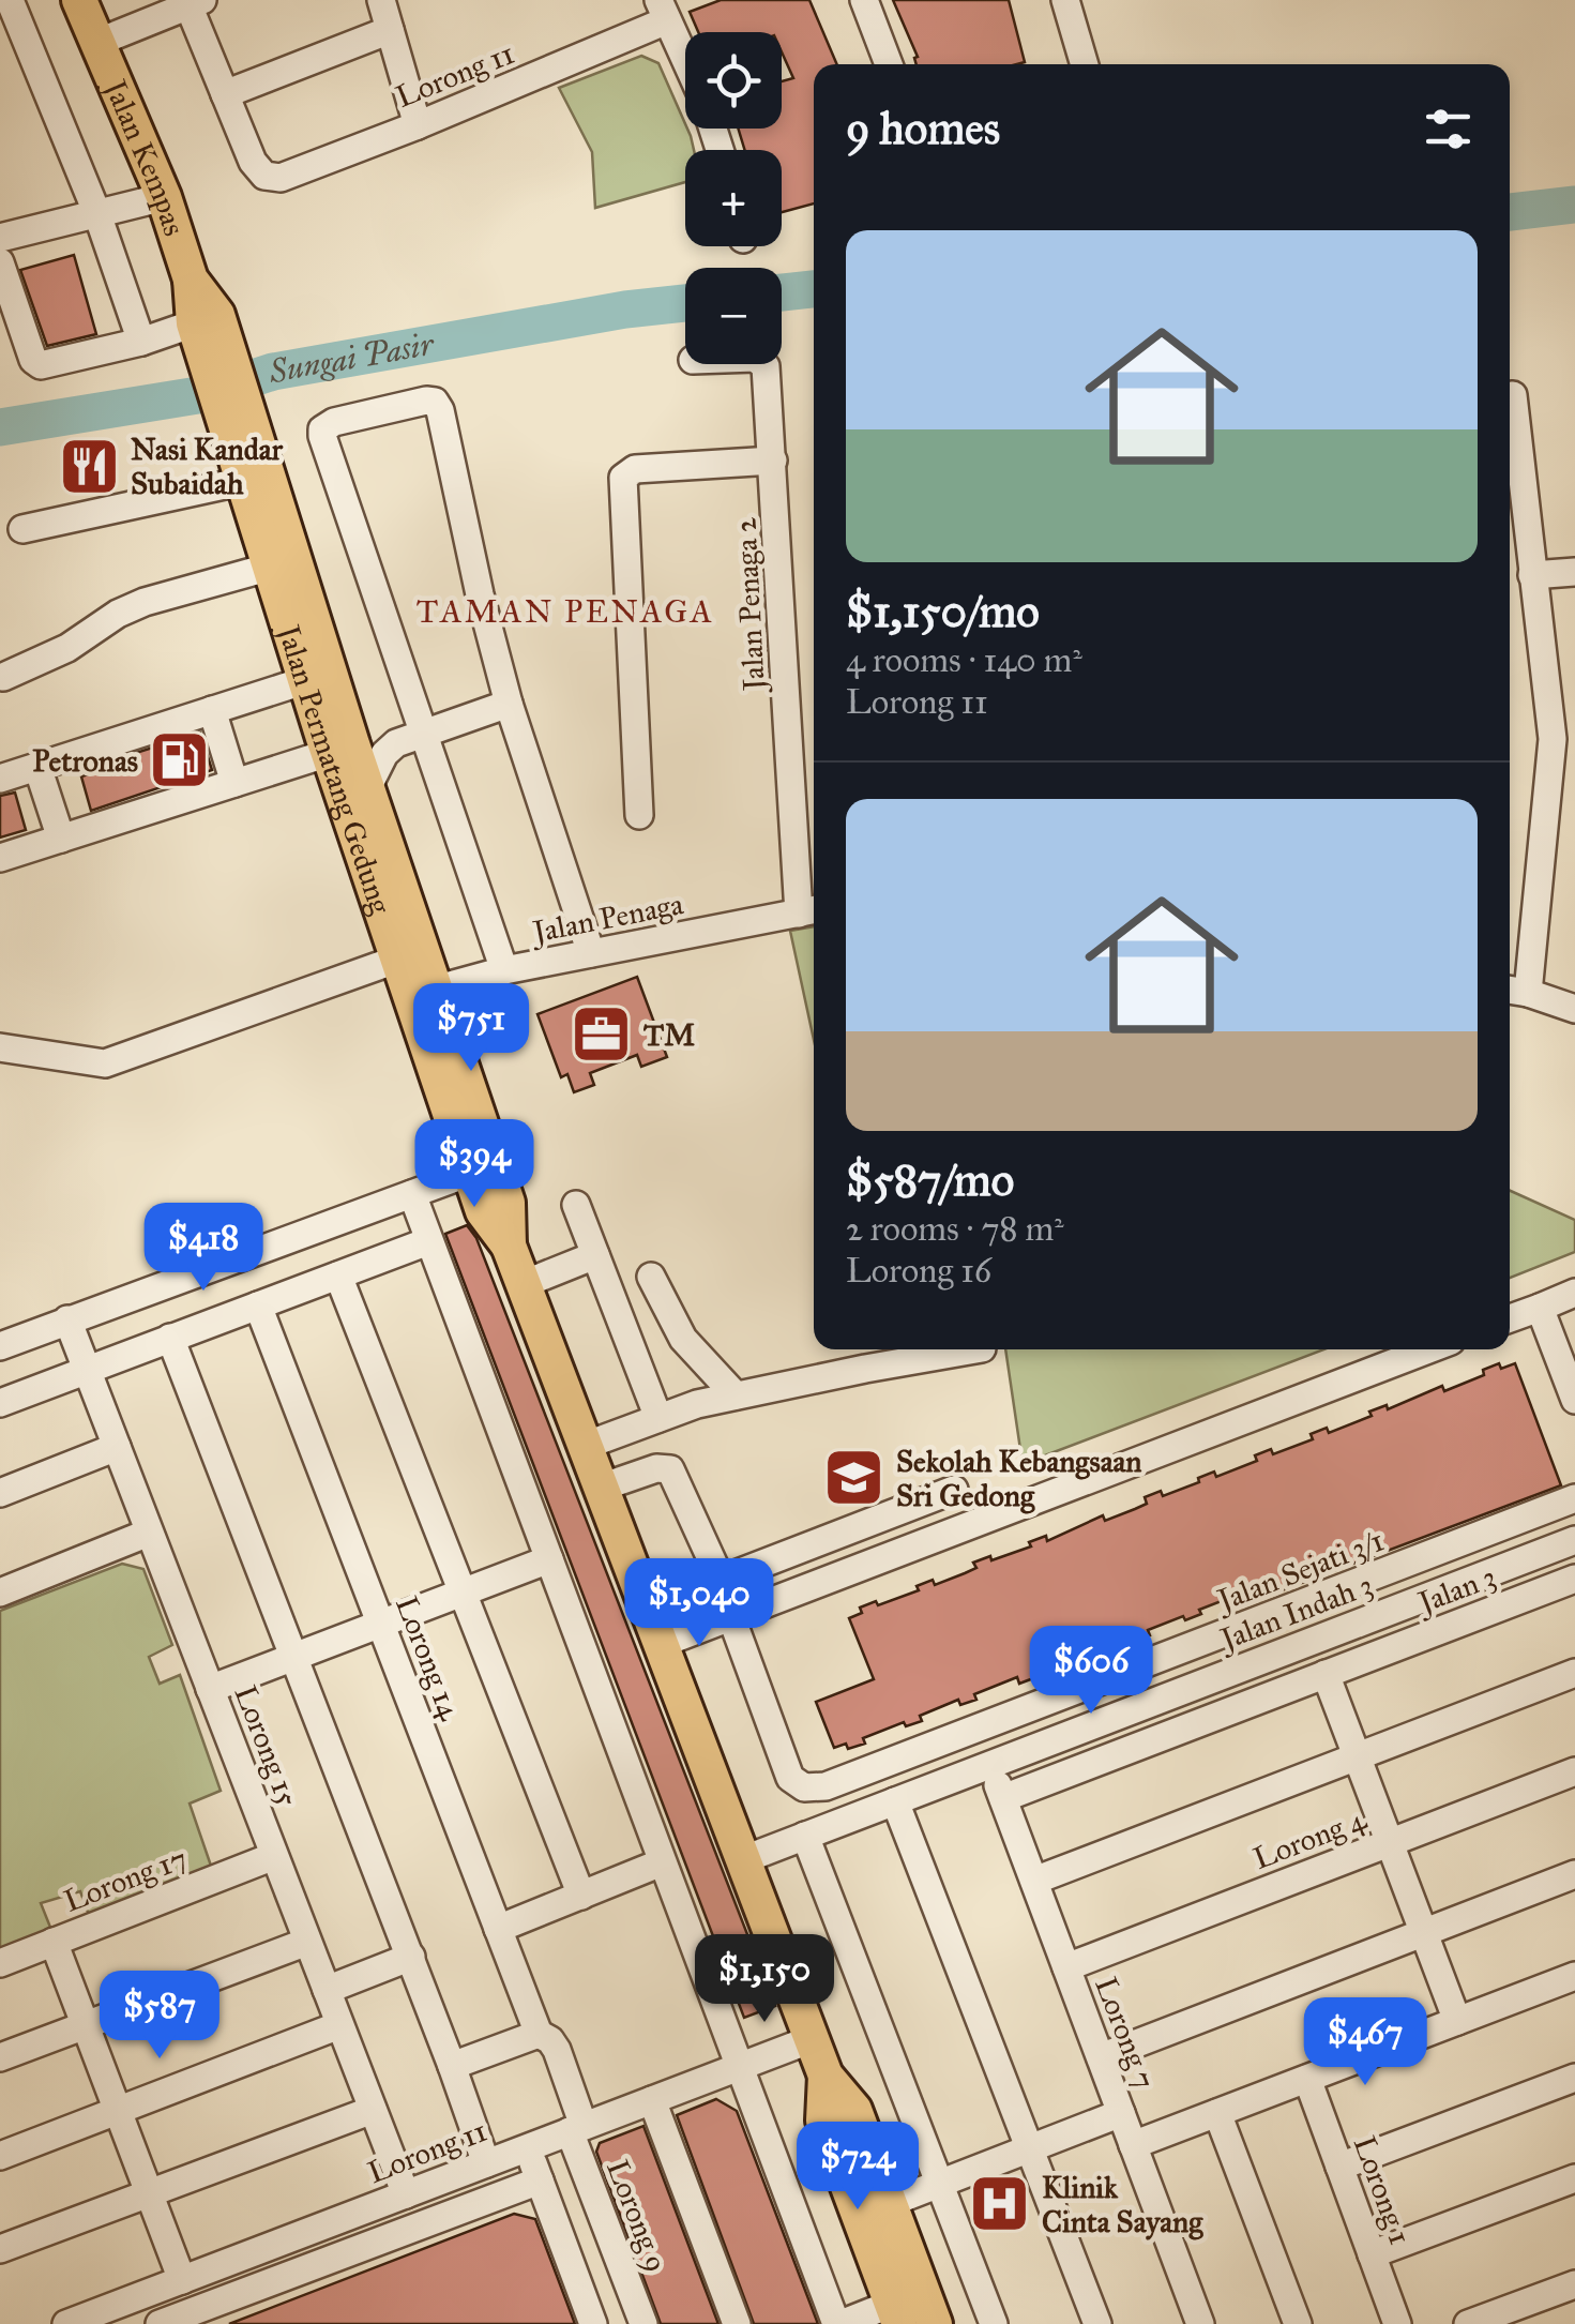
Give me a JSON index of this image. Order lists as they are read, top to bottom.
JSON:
{
  "streets": {
    "main road": ["Jalan Kempas", "Jalan Permatang Gedung"],
    "street": [
      "Lorong 11",
      "Jalan Penaga 2",
      "Jalan Penaga",
      "Jalan Sejati 3/1",
      "Jalan 3",
      "Jalan Indah 3",
      "Lorong 14",
      "Lorong 15",
      "Lorong 4",
      "Lorong 17",
      "Lorong 7",
      "Lorong 1",
      "Lorong 9"
    ]
  },
  "crossings": [
    ["Lorong 11", "Jalan Permatang Gedung"],
    ["Lorong 11", "Lorong 15"],
    ["Lorong 11", "Lorong 9"],
    ["Jalan Kempas", "Jalan Permatang Gedung"],
    ["Jalan Penaga 2", "Jalan Penaga"],
    ["Jalan Permatang Gedung", "Jalan Penaga"],
    ["Jalan Permatang Gedung", "Jalan Indah 3"],
    ["Jalan 3", "Lorong 7"],
    ["Jalan Indah 3", "Lorong 7"],
    ["Lorong 14", "Lorong 9"],
    ["Lorong 15", "Lorong 17"],
    ["Lorong 4", "Lorong 7"]
  ],
  "districts": ["TAMAN PENAGA"],
  "water": ["Sungai Pasir"],
  "places": {
    "restaurant": ["Nasi Kandar Subaidah"],
    "fuel station": ["Petronas"],
    "office": ["TM"],
    "school or university": ["Sekolah Kebangsaan Sri Gedong"],
    "hospital": ["Klinik Cinta Sayang"]
  },
  "page": {
    "map_buttons": ["+", "−"],
    "heading": "9 homes",
    "list": [
      {
        "name": "$1,150/mo",
        "note": "4 rooms · 140 m² · Lorong 11"
      },
      {
        "name": "$587/mo",
        "note": "2 rooms · 78 m² · Lorong 16"
      }
    ],
    "price": [
      "$751",
      "$394",
      "$418",
      "$1,040",
      "$606",
      "$1,150",
      "$587",
      "$467",
      "$724"
    ]
  }
}
